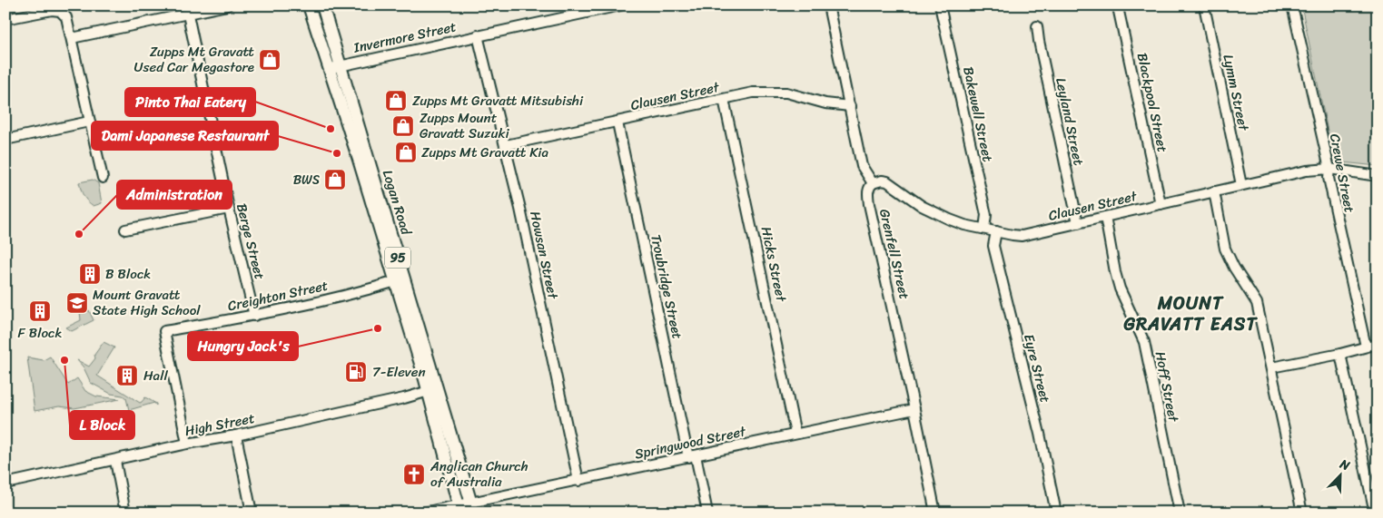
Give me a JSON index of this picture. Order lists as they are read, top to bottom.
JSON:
{
  "streets": {
    "main road": ["Logan Road", "95"],
    "street": [
      "Invermore Street",
      "Lymm Street",
      "Clausen Street",
      "Blackpool Street",
      "Bakewell Street",
      "Leyland Street",
      "Crewe Street",
      "Berge Street",
      "Grenfell Street",
      "Howsan Street",
      "Hicks Street",
      "Troubridge Street",
      "Creighton Street",
      "Eyre Street",
      "Hoff Street",
      "High Street",
      "Springwood Street"
    ]
  },
  "crossings": [
    ["Invermore Street", "Logan Road"],
    ["Invermore Street", "Howsan Street"],
    ["Lymm Street", "Clausen Street"],
    ["Clausen Street", "Blackpool Street"],
    ["Clausen Street", "Bakewell Street"],
    ["Clausen Street", "Leyland Street"],
    ["Clausen Street", "Crewe Street"],
    ["Clausen Street", "Grenfell Street"],
    ["Clausen Street", "Howsan Street"],
    ["Clausen Street", "Hicks Street"],
    ["Clausen Street", "Troubridge Street"],
    ["Clausen Street", "Eyre Street"],
    ["Clausen Street", "Hoff Street"],
    ["Logan Road", "Creighton Street"],
    ["Logan Road", "High Street"],
    ["Logan Road", "Springwood Street"],
    ["Berge Street", "Creighton Street"],
    ["Grenfell Street", "Springwood Street"],
    ["Howsan Street", "Springwood Street"],
    ["Hicks Street", "Springwood Street"],
    ["Troubridge Street", "Springwood Street"],
    ["Creighton Street", "High Street"]
  ],
  "districts": ["MOUNT GRAVATT EAST"],
  "places": {
    "shop": [
      "Zupps Mt Gravatt Used Car Megastore",
      "Zupps Mt Gravatt Mitsubishi",
      "Zupps Mount Gravatt Suzuki",
      "Zupps Mt Gravatt Kia",
      "BWS"
    ],
    "other": [
      "Pinto Thai Eatery",
      "Dami Japanese Restaurant",
      "Administration",
      "Hungry Jack's",
      "L Block"
    ],
    "building": ["B Block", "F Block", "Hall"],
    "school or university": ["Mount Gravatt State High School"],
    "fuel station": ["7-Eleven"],
    "church": ["Anglican Church of Australia"]
  },
  "north": "top right"
}
